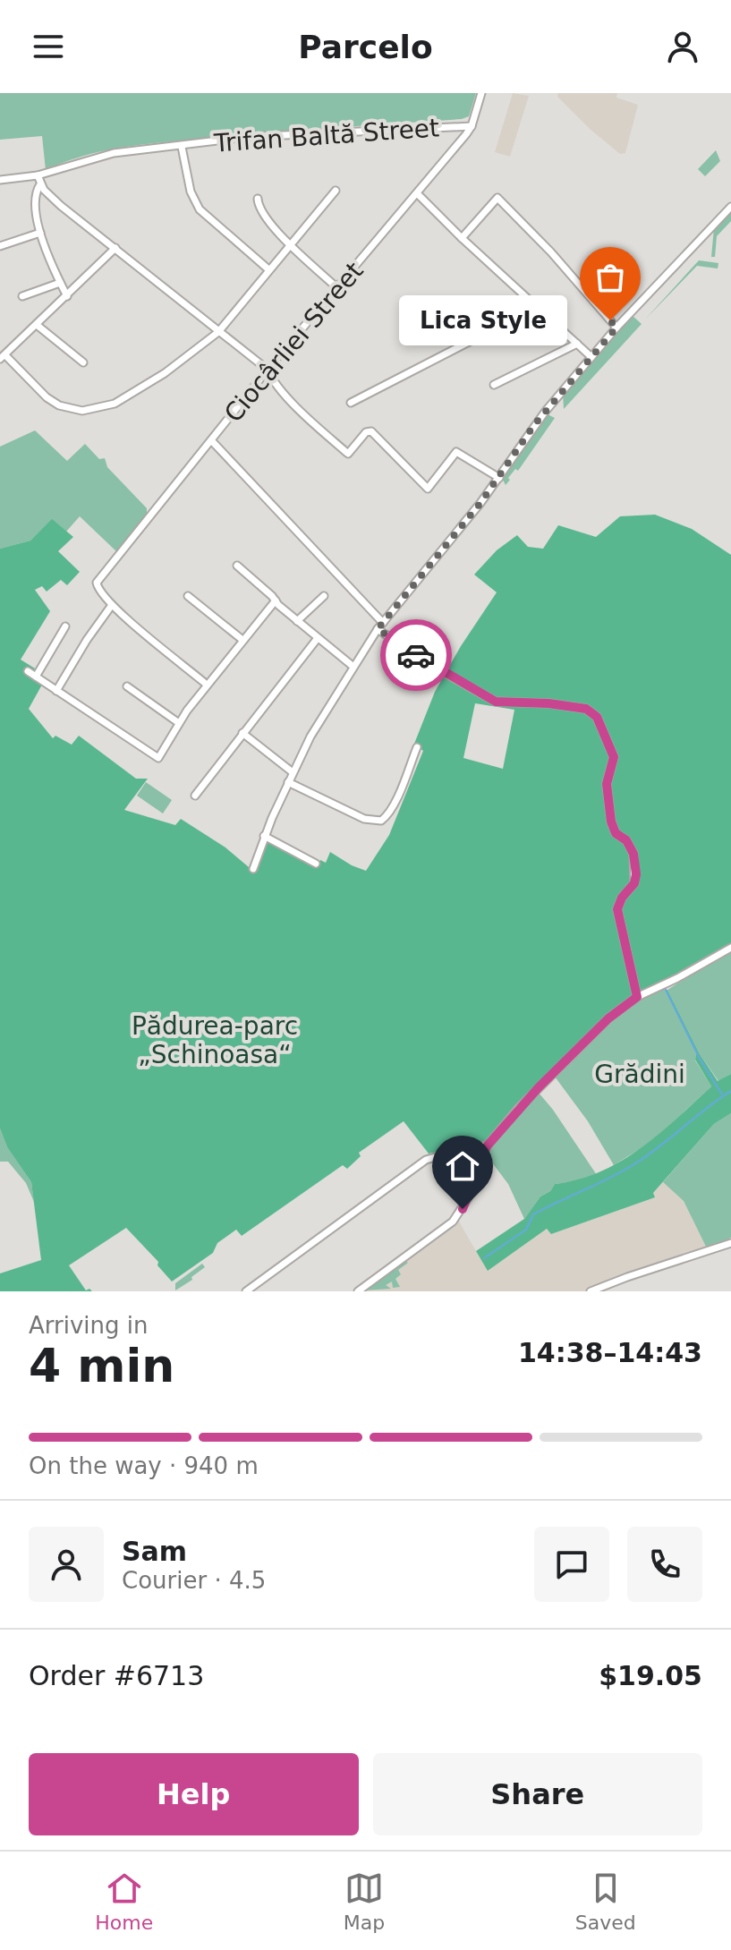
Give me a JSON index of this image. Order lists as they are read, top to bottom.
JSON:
{
  "streets": {
    "street": ["Trifan Baltă Street", "Ciocârliei Street"]
  },
  "crossings": [
    ["Trifan Baltă Street", "Ciocârliei Street"]
  ],
  "parks": ["Pădurea-parc „Schinoasa“", "Grădini"],
  "places": ["Lica Style"],
  "page": {
    "header": "Parcelo",
    "bubble": "Lica Style",
    "heading": ["4 min", "Arriving in", "14:38–14:43"],
    "panel": [
      "Sam",
      "Courier · 4.5",
      "Order #6713",
      "$19.05"
    ],
    "bar": "On the way · 940 m",
    "buttons": ["Help", "Share"],
    "tabs": ["Home", "Map", "Saved"]
  }
}
